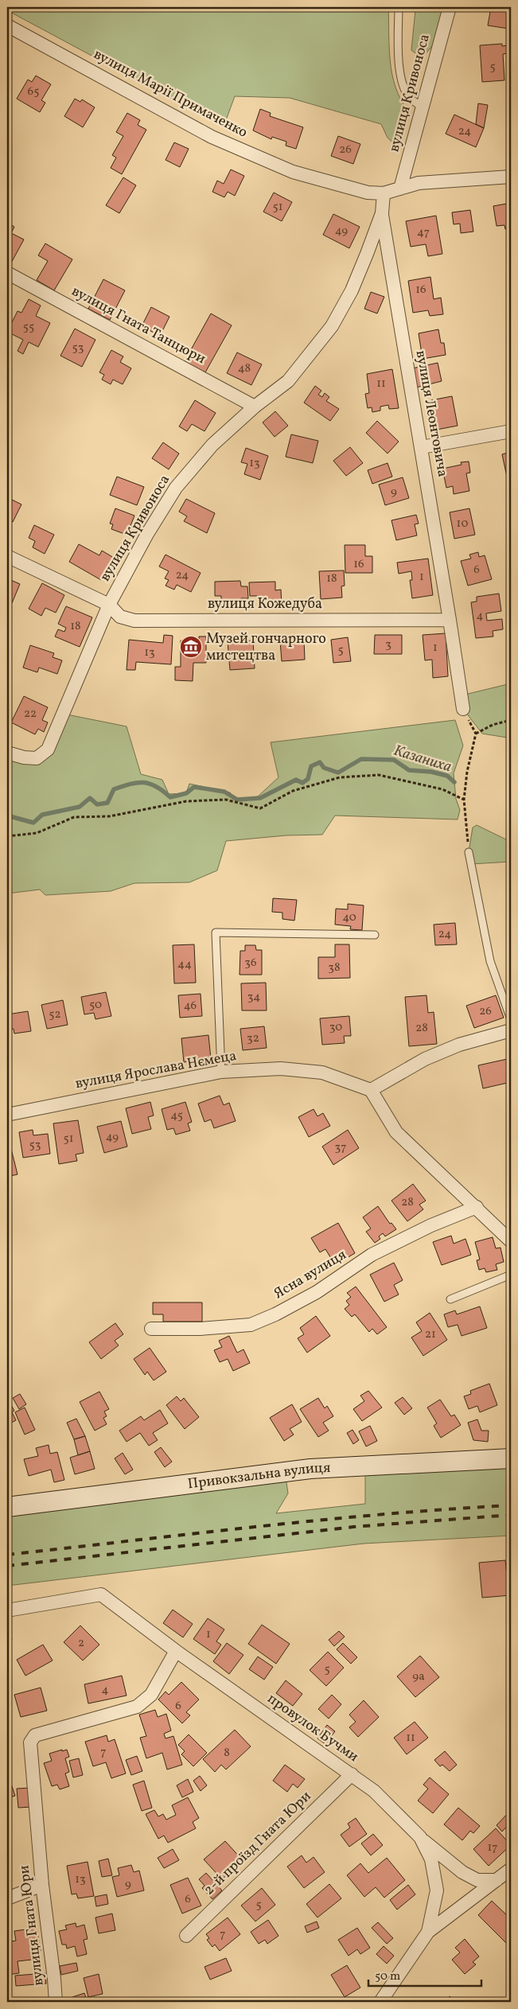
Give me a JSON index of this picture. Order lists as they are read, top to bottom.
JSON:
{
  "streets": {
    "street": [
      "вулиця Кривоноса",
      "вулиця Марії Примаченко",
      "вулиця Гната Танцюри",
      "вулиця Леонтовича",
      "вулиця Кожедуба",
      "вулиця Ярослава Нємеца",
      "Ясна вулиця",
      "Привокзальна вулиця",
      "провулок Бучми",
      "2-й проїзд Гната Юри",
      "вулиця Гната Юри"
    ]
  },
  "crossings": [
    ["вулиця Кривоноса", "вулиця Марії Примаченко"],
    ["вулиця Кривоноса", "вулиця Гната Танцюри"],
    ["вулиця Кривоноса", "вулиця Леонтовича"],
    ["вулиця Кривоноса", "вулиця Кожедуба"],
    ["вулиця Леонтовича", "вулиця Кожедуба"],
    ["провулок Бучми", "2-й проїзд Гната Юри"],
    ["провулок Бучми", "вулиця Гната Юри"]
  ],
  "water": ["Казаниха"],
  "places": {
    "museum": ["Музей гончарного мистецтва"]
  },
  "house_numbers": [
    "5",
    "65",
    "24",
    "26",
    "51",
    "49",
    "47",
    "16",
    "55",
    "53",
    "48",
    "11",
    "13",
    "9",
    "10",
    "16",
    "6",
    "24",
    "1",
    "18",
    "4",
    "18",
    "3",
    "1",
    "5",
    "13",
    "22",
    "40",
    "24",
    "36",
    "44",
    "38",
    "34",
    "50",
    "46",
    "26",
    "52",
    "30",
    "28",
    "32",
    "45",
    "49",
    "51",
    "53",
    "37",
    "28",
    "21",
    "1",
    "2",
    "5",
    "9а",
    "4",
    "6",
    "11",
    "7",
    "8",
    "17",
    "13",
    "9",
    "6",
    "5",
    "7"
  ],
  "scale_bar": "50 m"
}
